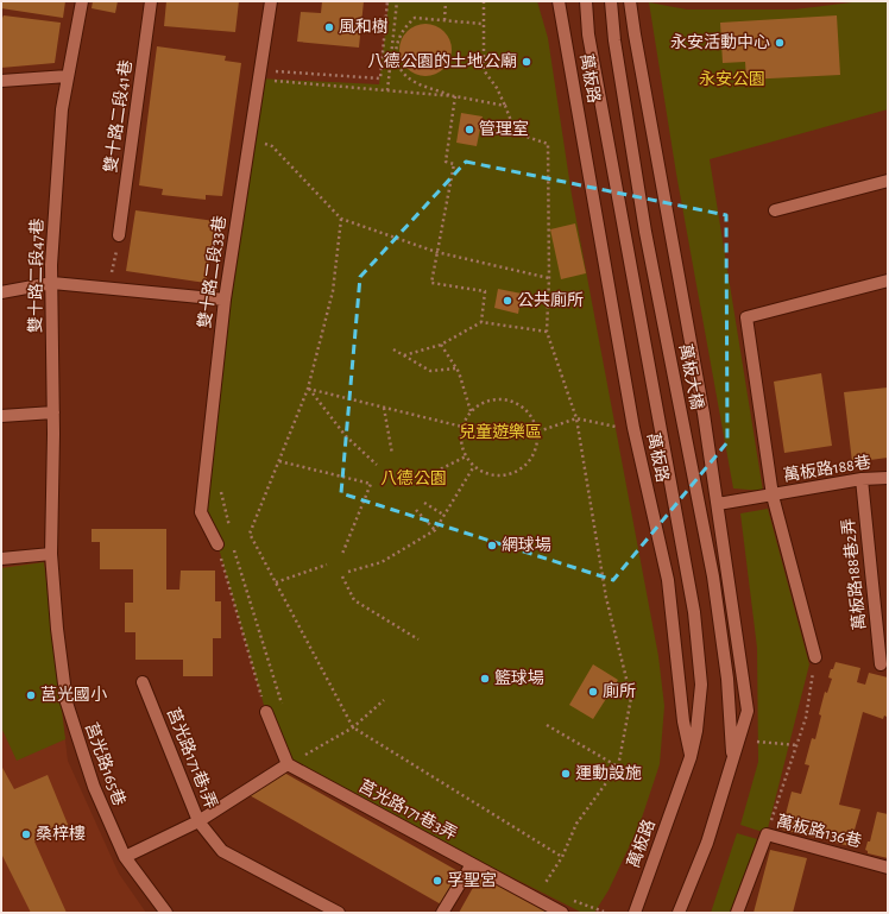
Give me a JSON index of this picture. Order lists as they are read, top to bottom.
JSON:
{
  "streets": {
    "street": [
      "萬板路",
      "雙十路二段41巷",
      "雙十路二段33巷",
      "雙十路二段47巷",
      "萬板大橋",
      "萬板路188巷",
      "萬板路188巷2弄",
      "莒光路171巷1弄",
      "莒光路165巷",
      "莒光路171巷3弄",
      "萬板路136巷"
    ]
  },
  "crossings": [
    ["雙十路二段47巷", "莒光路165巷"],
    ["萬板路188巷", "萬板路188巷2弄"]
  ],
  "parks": ["永安公園", "兒童遊樂區", "八德公園"],
  "places": [
    "風和樹",
    "永安活動中心",
    "八德公園的土地公廟",
    "管理室",
    "公共廁所",
    "網球場",
    "籃球場",
    "廁所",
    "莒光國小",
    "運動設施",
    "桑梓樓",
    "孚聖宮"
  ]
}
